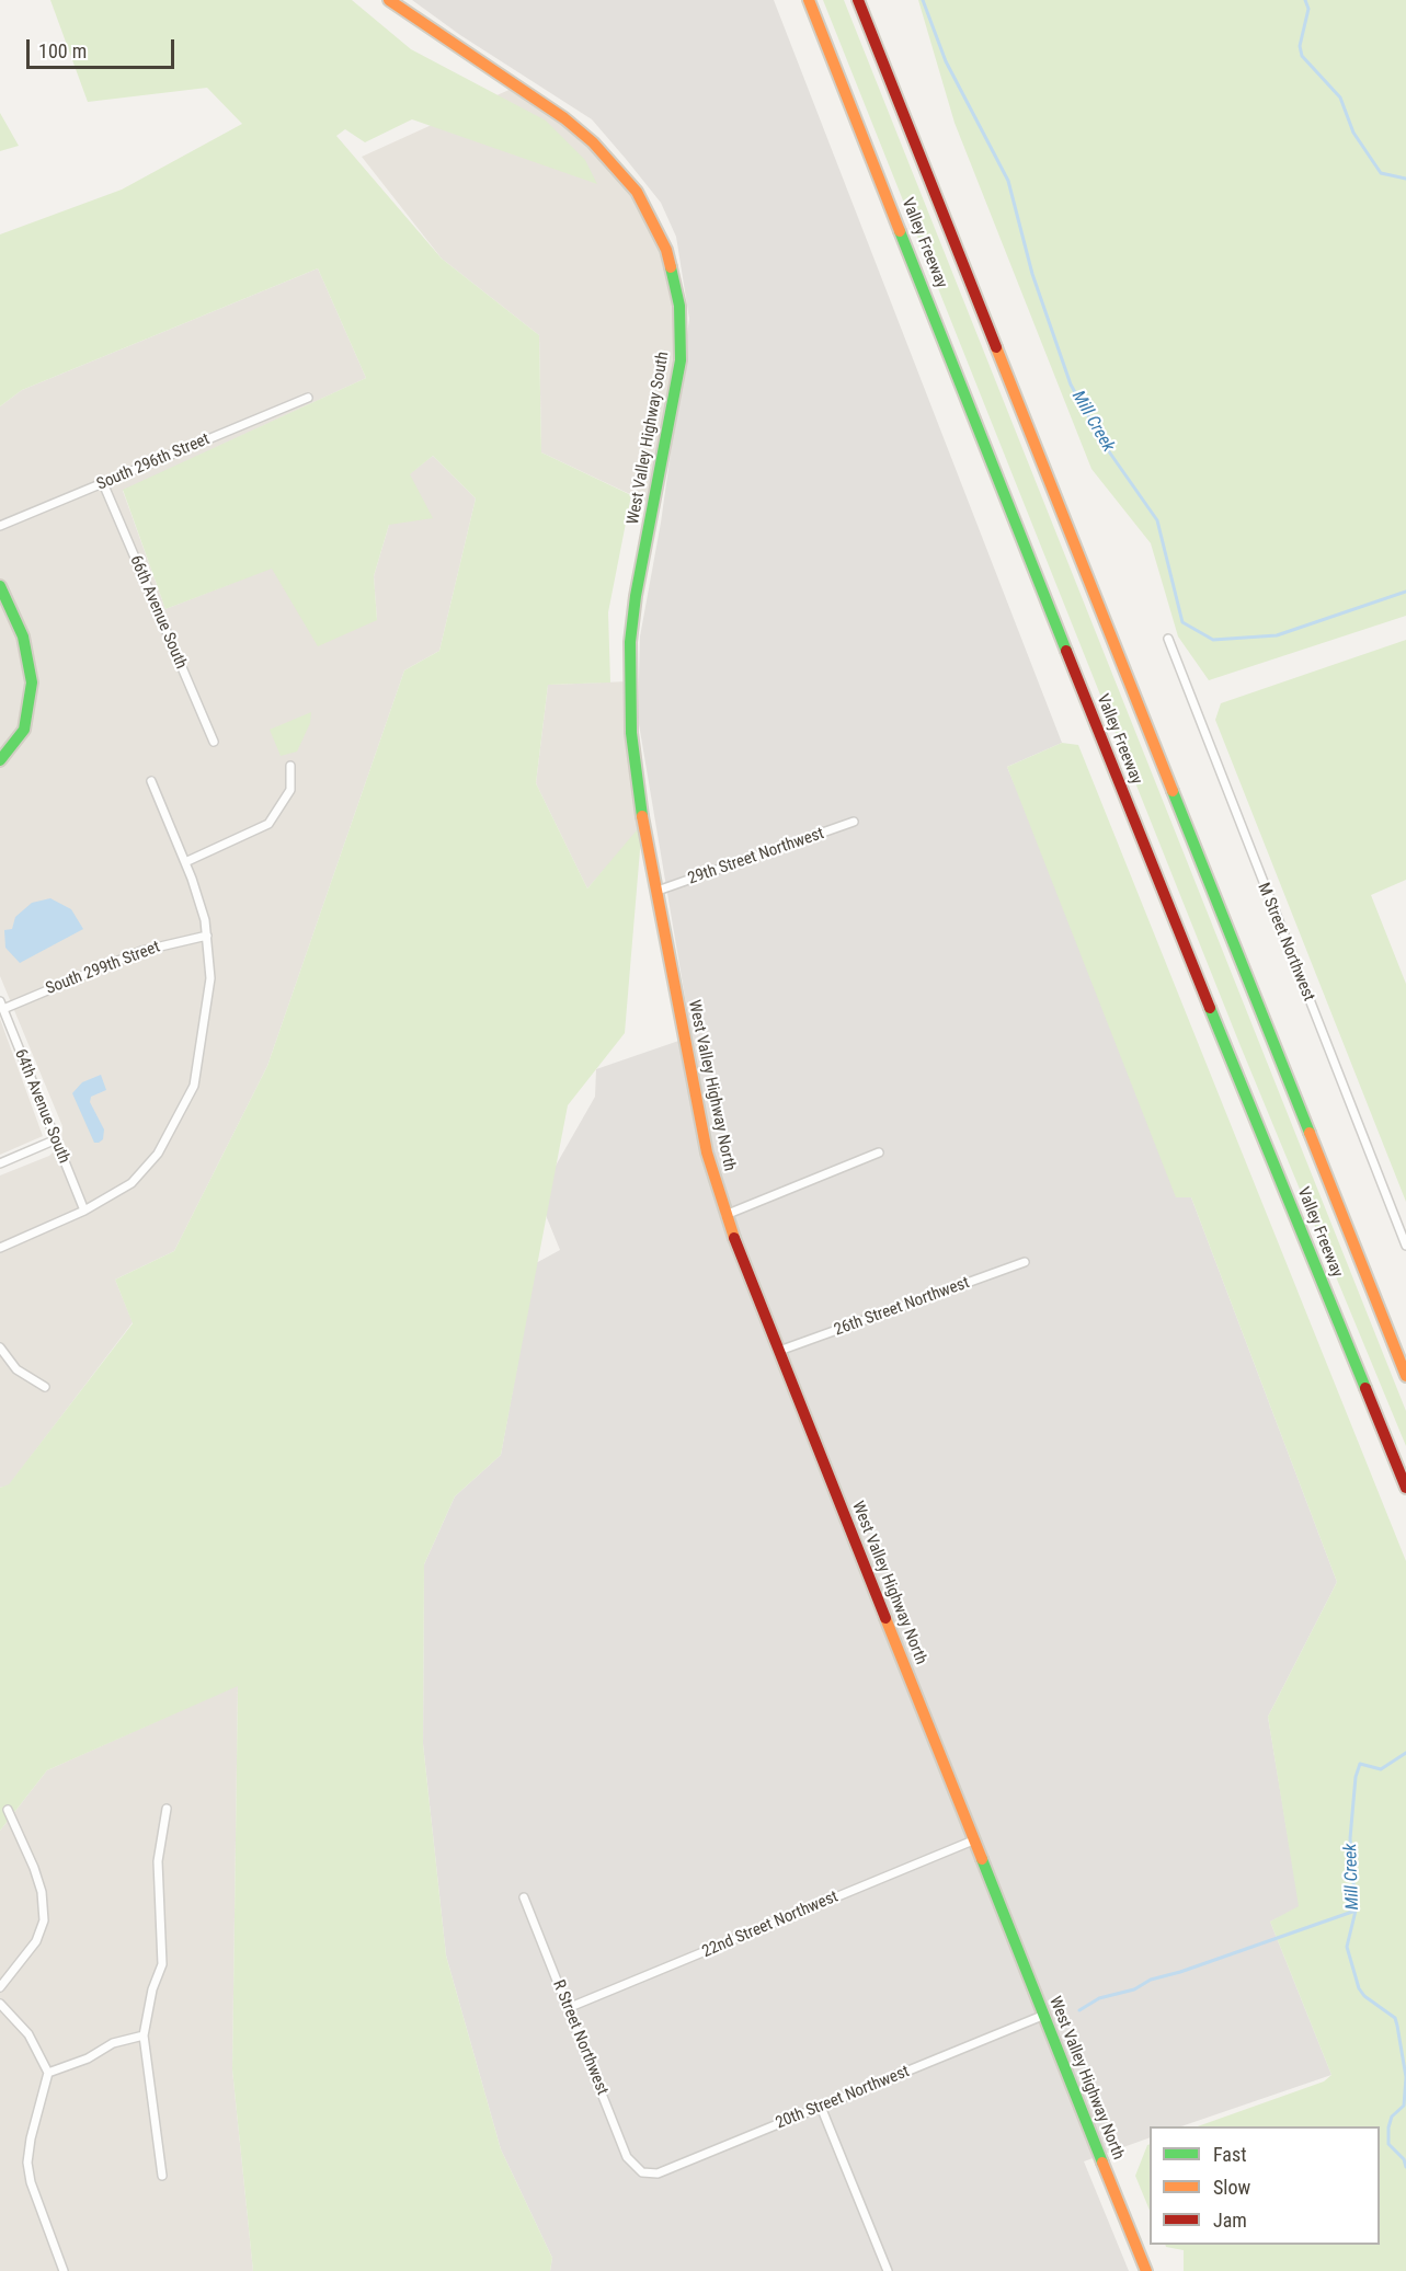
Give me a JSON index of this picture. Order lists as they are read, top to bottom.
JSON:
{
  "streets": {
    "main road": ["Valley Freeway", "West Valley Highway South", "West Valley Highway North"],
    "street": [
      "South 296th Street",
      "66th Avenue South",
      "29th Street Northwest",
      "M Street Northwest",
      "South 299th Street",
      "64th Avenue South",
      "26th Street Northwest",
      "22nd Street Northwest",
      "R Street Northwest",
      "20th Street Northwest"
    ]
  },
  "crossings": [
    ["West Valley Highway South", "29th Street Northwest"],
    ["West Valley Highway South", "West Valley Highway North"],
    ["South 296th Street", "66th Avenue South"],
    ["29th Street Northwest", "West Valley Highway North"],
    ["South 299th Street", "64th Avenue South"],
    ["West Valley Highway North", "26th Street Northwest"],
    ["West Valley Highway North", "22nd Street Northwest"],
    ["West Valley Highway North", "20th Street Northwest"],
    ["22nd Street Northwest", "R Street Northwest"],
    ["R Street Northwest", "20th Street Northwest"]
  ],
  "water": ["Mill Creek"],
  "legend": ["Fast", "Slow", "Jam"],
  "scale_bar": "100 m"
}
